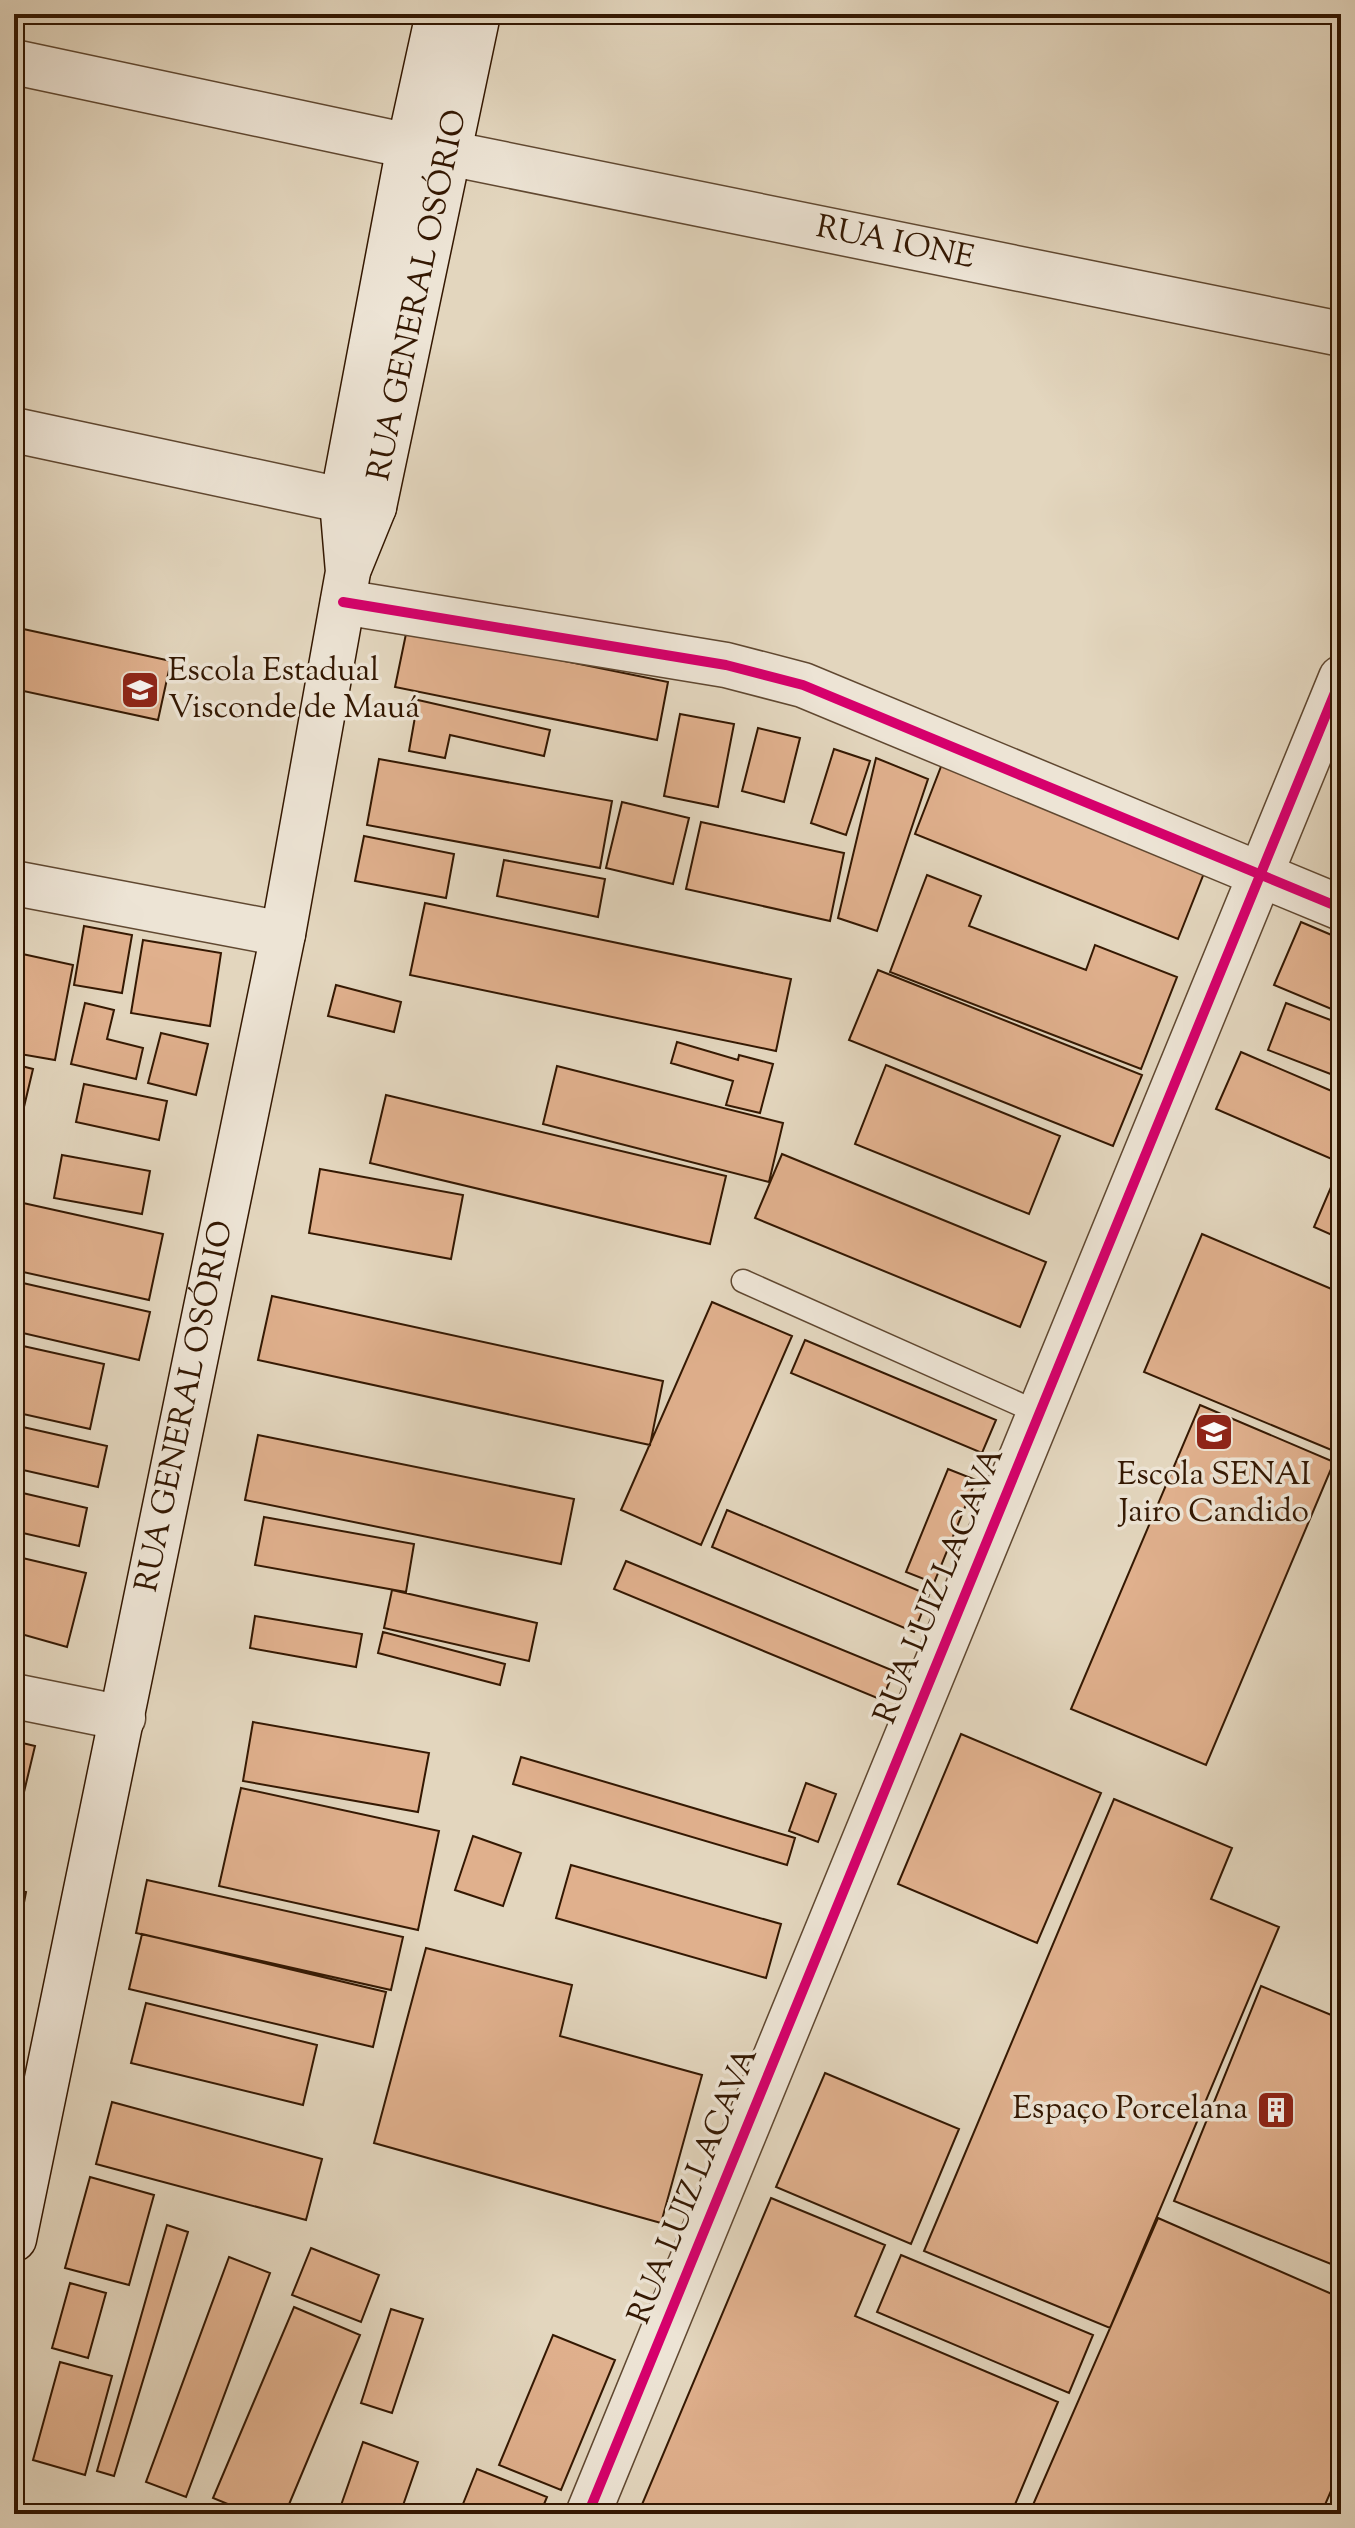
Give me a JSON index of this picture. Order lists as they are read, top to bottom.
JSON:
{
  "streets": {
    "street": ["RUA IONE", "RUA GENERAL OSÓRIO", "RUA LUIZ LACAVA"]
  },
  "crossings": [
    ["RUA IONE", "RUA GENERAL OSÓRIO"]
  ],
  "places": {
    "school or university": ["Escola Estadual Visconde de Mauá", "Escola SENAI Jairo Candido"],
    "building": ["Espaço Porcelana"]
  }
}
